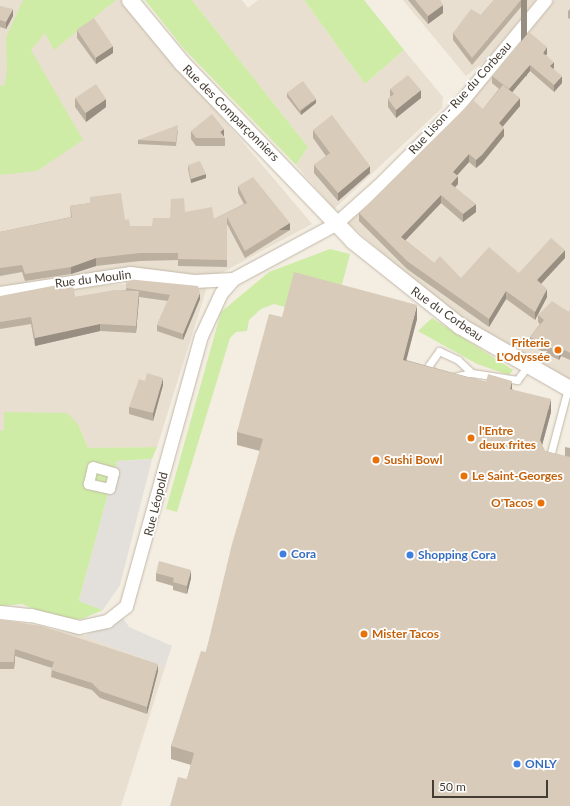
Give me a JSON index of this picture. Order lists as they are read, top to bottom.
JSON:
{
  "streets": {
    "street": [
      "Rue Lison - Rue du Corbeau",
      "Rue des Comparçonniers",
      "Rue du Moulin",
      "Rue du Corbeau",
      "Rue Léopold"
    ]
  },
  "crossings": [
    ["Rue Lison - Rue du Corbeau", "Rue des Comparçonniers"],
    ["Rue Lison - Rue du Corbeau", "Rue du Moulin"],
    ["Rue Lison - Rue du Corbeau", "Rue du Corbeau"],
    ["Rue Lison - Rue du Corbeau", "Rue Léopold"],
    ["Rue des Comparçonniers", "Rue du Corbeau"],
    ["Rue du Moulin", "Rue Léopold"]
  ],
  "places": [
    "Friterie L'Odyssée",
    "l'Entre deux frites",
    "Sushi Bowl",
    "Le Saint-Georges",
    "O'Tacos",
    "Cora",
    "Shopping Cora",
    "Mister Tacos",
    "ONLY"
  ],
  "scale_bar": "50 m"
}
